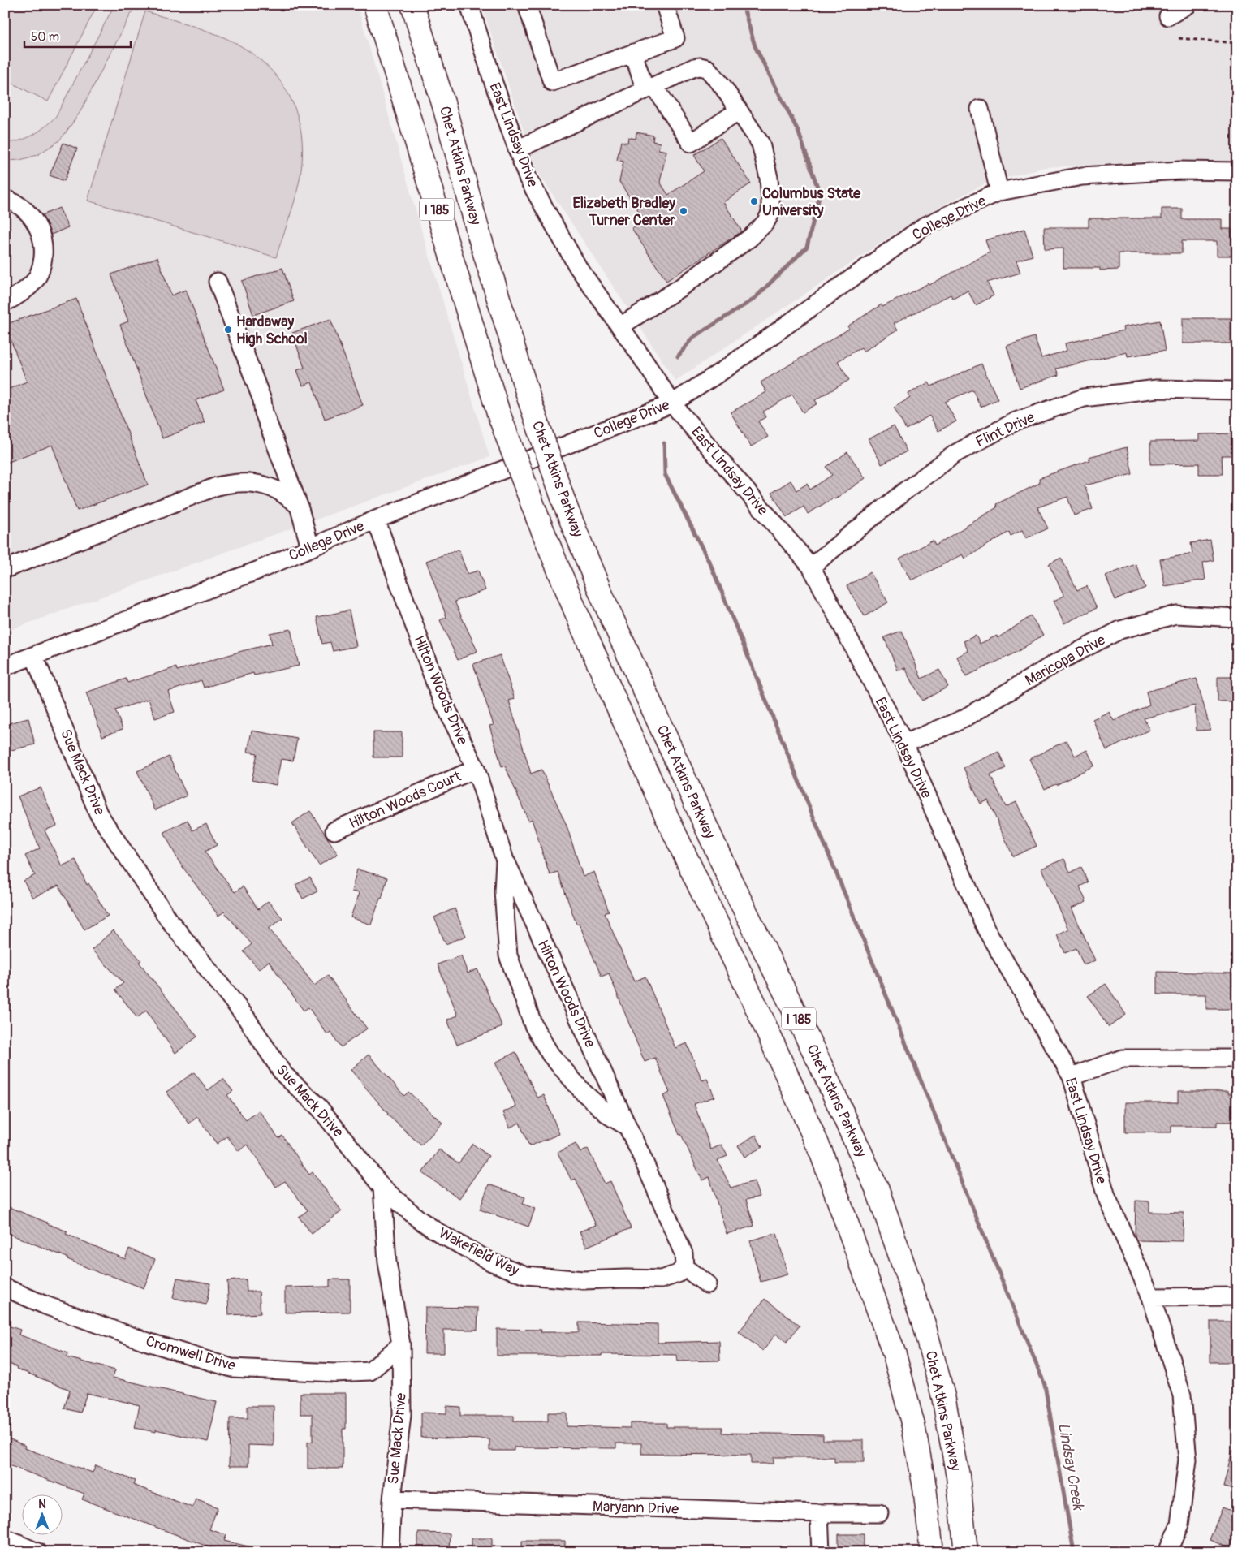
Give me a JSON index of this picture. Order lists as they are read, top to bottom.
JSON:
{
  "streets": {
    "highway": ["Chet Atkins Parkway", "I 185"],
    "street": [
      "East Lindsay Drive",
      "College Drive",
      "Flint Drive",
      "Maricopa Drive",
      "Hilton Woods Drive",
      "Sue Mack Drive",
      "Hilton Woods Court",
      "Wakefield Way",
      "Cromwell Drive",
      "Maryann Drive"
    ]
  },
  "crossings": [
    ["East Lindsay Drive", "College Drive"],
    ["East Lindsay Drive", "Flint Drive"],
    ["East Lindsay Drive", "Maricopa Drive"],
    ["College Drive", "Hilton Woods Drive"],
    ["College Drive", "Sue Mack Drive"],
    ["Hilton Woods Drive", "Hilton Woods Court"],
    ["Hilton Woods Drive", "Wakefield Way"],
    ["Sue Mack Drive", "Wakefield Way"],
    ["Sue Mack Drive", "Cromwell Drive"],
    ["Sue Mack Drive", "Maryann Drive"]
  ],
  "water": ["Lindsay Creek"],
  "places": ["Columbus State University", "Elizabeth Bradley Turner Center", "Hardaway High School"],
  "scale_bar": "50 m",
  "north": "top"
}
